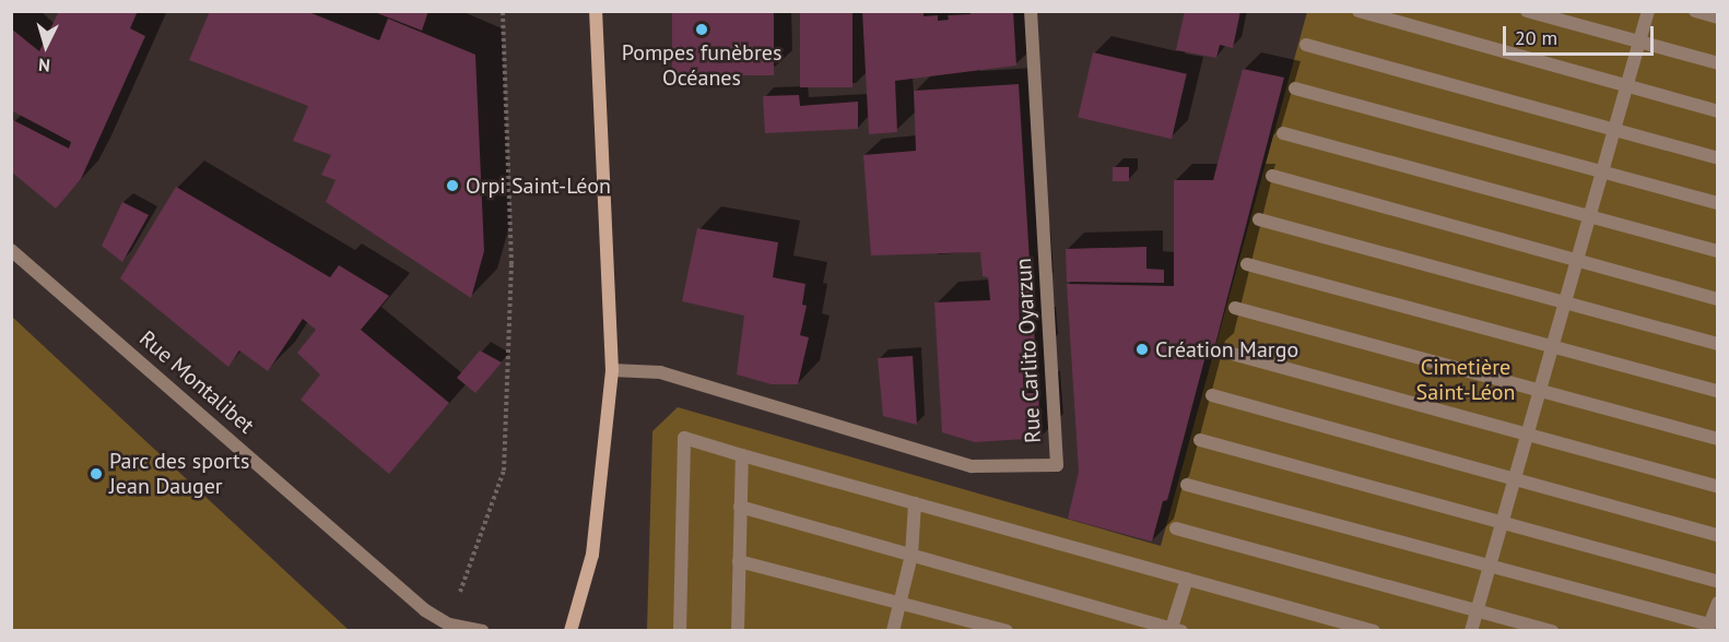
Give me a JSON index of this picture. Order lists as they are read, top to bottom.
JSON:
{
  "streets": {
    "street": ["Rue Carlito Oyarzun", "Rue Montalibet"]
  },
  "parks": ["Cimetière Saint-Léon"],
  "places": [
    "Pompes funèbres Océanes",
    "Orpi Saint-Léon",
    "Création Margo",
    "Parc des sports Jean Dauger"
  ],
  "scale_bar": "20 m",
  "north": "bottom"
}
